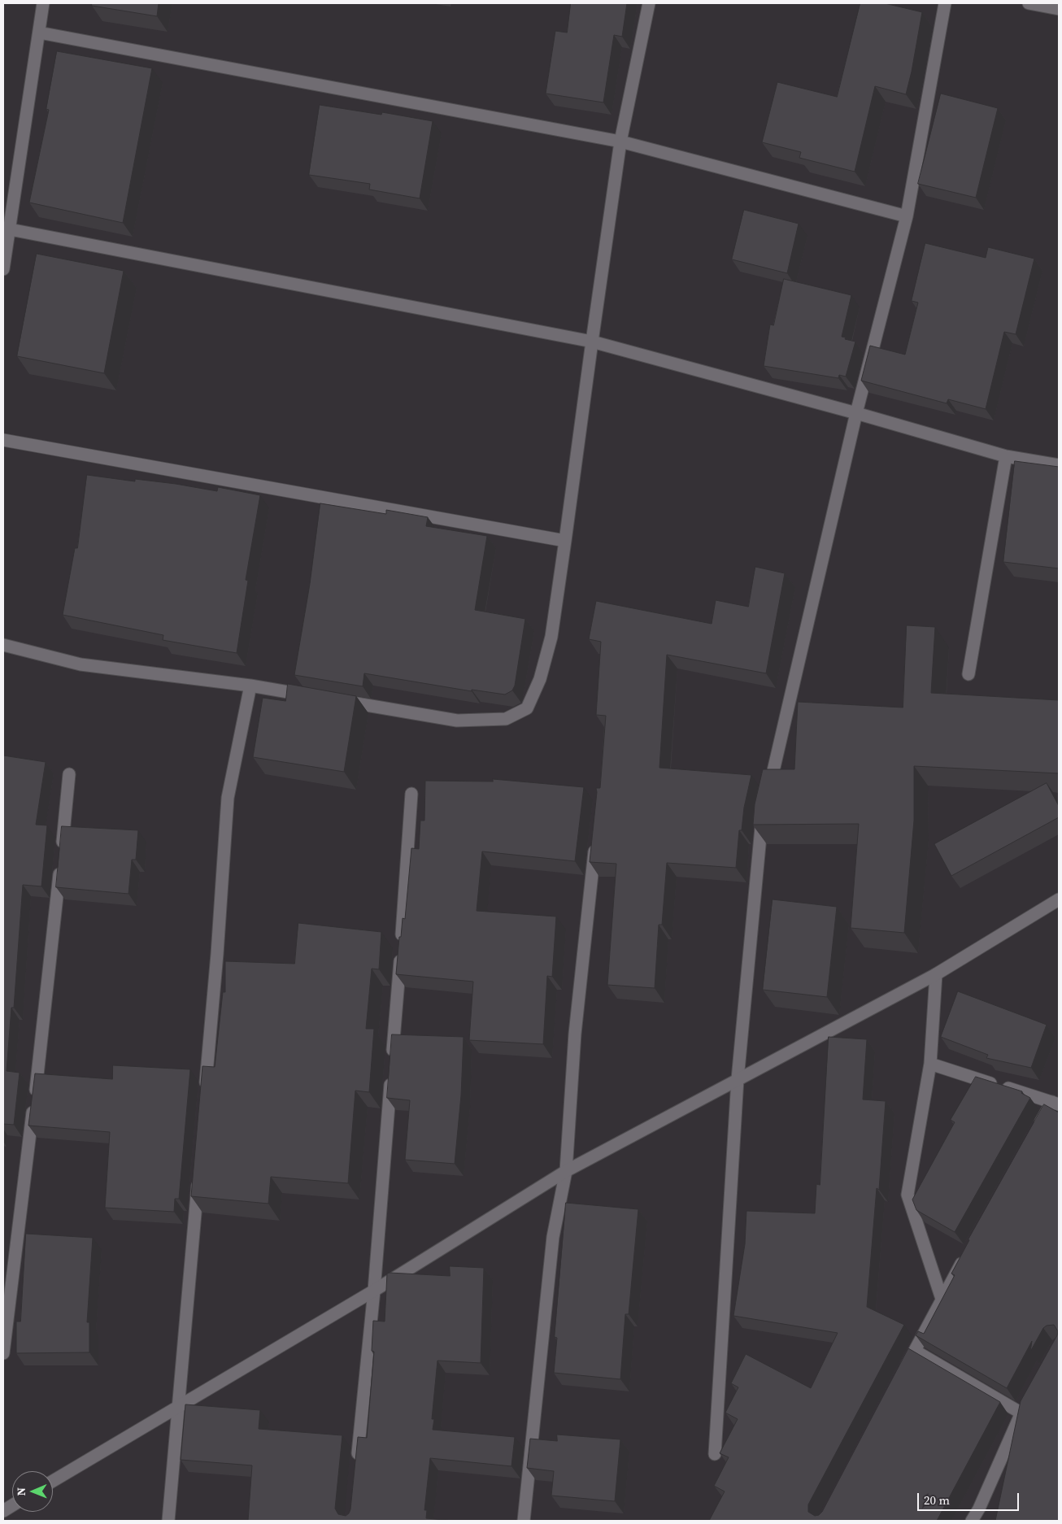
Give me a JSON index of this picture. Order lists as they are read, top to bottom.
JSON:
{
  "scale_bar": "20 m",
  "north": "left"
}
